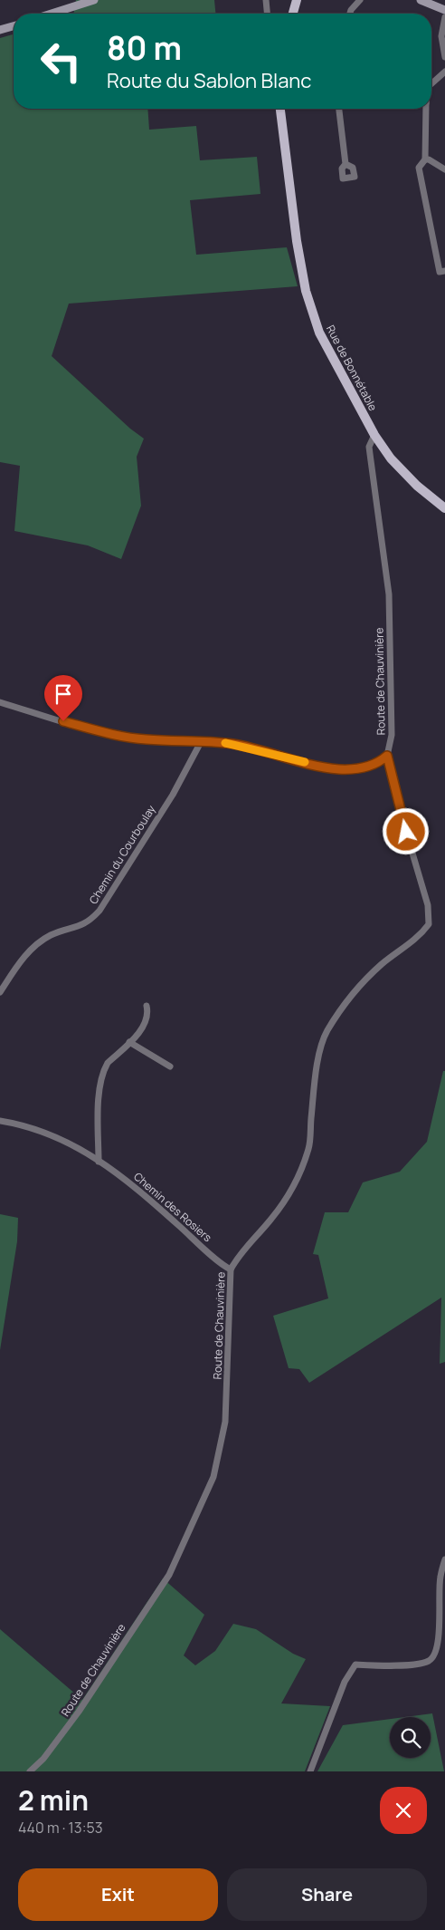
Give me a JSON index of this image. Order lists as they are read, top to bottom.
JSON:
{
  "streets": {
    "main road": ["Rue de Bonnétable"],
    "street": ["Route de Chauvinière", "Chemin du Courboulay", "Chemin des Rosiers"]
  },
  "crossings": [
    ["Rue de Bonnétable", "Route de Chauvinière"],
    ["Route de Chauvinière", "Chemin des Rosiers"]
  ],
  "page": {
    "turn": ["80 m", "Route du Sablon Blanc"],
    "heading": ["2 min", "440 m · 13:53"],
    "buttons": ["Exit", "Share"]
  }
}
